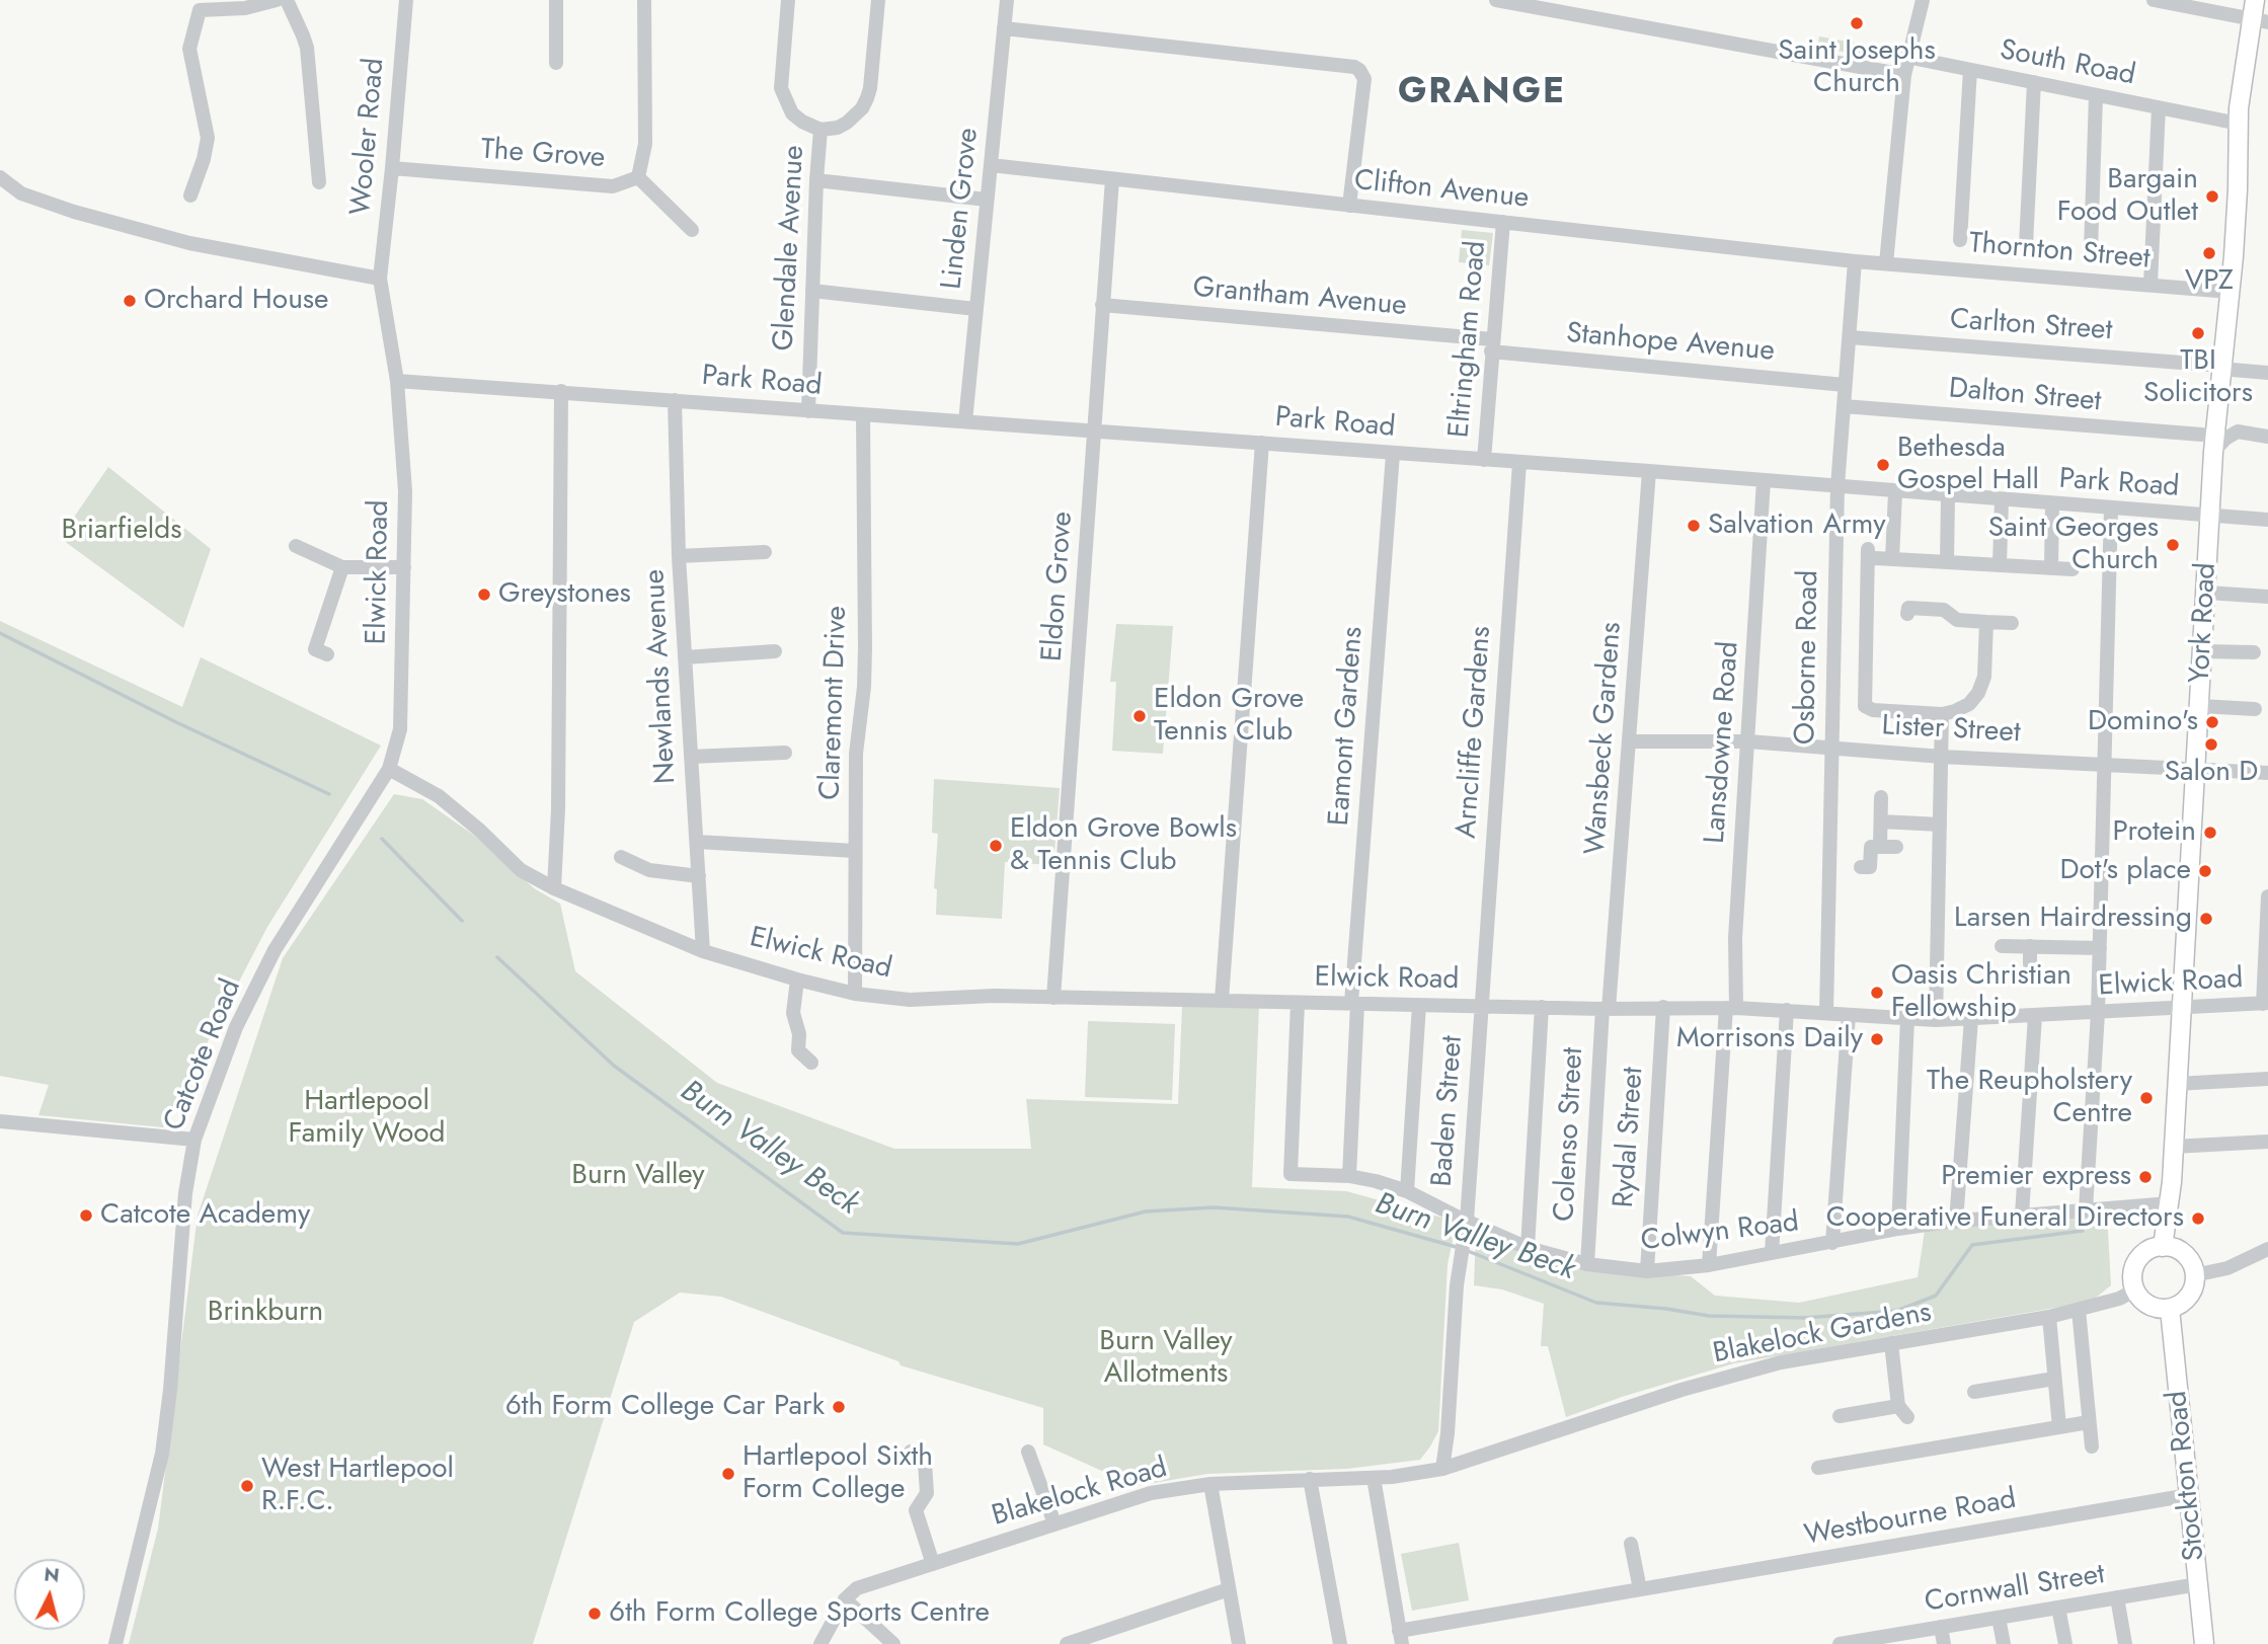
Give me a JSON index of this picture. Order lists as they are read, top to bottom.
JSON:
{
  "streets": {
    "main road": ["York Road", "Stockton Road"],
    "street": [
      "South Road",
      "Wooler Road",
      "The Grove",
      "Clifton Avenue",
      "Linden Grove",
      "Glendale Avenue",
      "Thornton Street",
      "Grantham Avenue",
      "Carlton Street",
      "Eltringham Road",
      "Stanhope Avenue",
      "Park Road",
      "Dalton Street",
      "Elwick Road",
      "Eldon Grove",
      "Osborne Road",
      "Newlands Avenue",
      "Claremont Drive",
      "Eamont Gardens",
      "Lister Street",
      "Arncliffe Gardens",
      "Wansbeck Gardens",
      "Lansdowne Road",
      "Catcote Road",
      "Baden Street",
      "Colenso Street",
      "Rydal Street",
      "Colwyn Road",
      "Blakelock Gardens",
      "Blakelock Road",
      "Westbourne Road",
      "Cornwall Street"
    ]
  },
  "crossings": [
    ["South Road", "York Road"],
    ["Wooler Road", "The Grove"],
    ["Wooler Road", "Elwick Road"],
    ["Clifton Avenue", "Linden Grove"],
    ["Clifton Avenue", "Thornton Street"],
    ["Clifton Avenue", "Eltringham Road"],
    ["Clifton Avenue", "Eldon Grove"],
    ["Clifton Avenue", "Osborne Road"],
    ["Linden Grove", "Park Road"],
    ["Glendale Avenue", "Park Road"],
    ["Thornton Street", "York Road"],
    ["Grantham Avenue", "Eltringham Road"],
    ["Grantham Avenue", "Stanhope Avenue"],
    ["Grantham Avenue", "Eldon Grove"],
    ["Carlton Street", "York Road"],
    ["Carlton Street", "Osborne Road"],
    ["Eltringham Road", "Stanhope Avenue"],
    ["Eltringham Road", "Park Road"],
    ["Stanhope Avenue", "Osborne Road"],
    ["Park Road", "Elwick Road"],
    ["Park Road", "Eldon Grove"],
    ["Park Road", "York Road"],
    ["Park Road", "Osborne Road"],
    ["Park Road", "Newlands Avenue"],
    ["Park Road", "Claremont Drive"],
    ["Park Road", "Eamont Gardens"],
    ["Park Road", "Arncliffe Gardens"],
    ["Park Road", "Wansbeck Gardens"],
    ["Park Road", "Lansdowne Road"],
    ["Dalton Street", "Osborne Road"],
    ["Elwick Road", "Eldon Grove"],
    ["Elwick Road", "York Road"],
    ["Elwick Road", "Osborne Road"],
    ["Elwick Road", "Newlands Avenue"],
    ["Elwick Road", "Claremont Drive"],
    ["Elwick Road", "Eamont Gardens"],
    ["Elwick Road", "Arncliffe Gardens"],
    ["Elwick Road", "Wansbeck Gardens"],
    ["Elwick Road", "Lansdowne Road"],
    ["Elwick Road", "Catcote Road"],
    ["Elwick Road", "Baden Street"],
    ["Elwick Road", "Colenso Street"],
    ["Elwick Road", "Rydal Street"],
    ["Elwick Road", "Colwyn Road"],
    ["York Road", "Lister Street"],
    ["York Road", "Colwyn Road"],
    ["York Road", "Blakelock Gardens"],
    ["York Road", "Stockton Road"],
    ["Osborne Road", "Lister Street"],
    ["Eamont Gardens", "Colwyn Road"],
    ["Lister Street", "Wansbeck Gardens"],
    ["Lister Street", "Lansdowne Road"],
    ["Arncliffe Gardens", "Baden Street"],
    ["Wansbeck Gardens", "Colenso Street"],
    ["Lansdowne Road", "Colwyn Road"],
    ["Baden Street", "Colwyn Road"],
    ["Baden Street", "Blakelock Gardens"],
    ["Baden Street", "Blakelock Road"],
    ["Colenso Street", "Colwyn Road"],
    ["Rydal Street", "Colwyn Road"],
    ["Blakelock Gardens", "Stockton Road"],
    ["Blakelock Gardens", "Blakelock Road"],
    ["Stockton Road", "Westbourne Road"],
    ["Stockton Road", "Cornwall Street"]
  ],
  "districts": ["GRANGE"],
  "water": ["Burn Valley Beck"],
  "parks": [
    "Briarfields",
    "Hartlepool Family Wood",
    "Burn Valley",
    "Brinkburn",
    "Burn Valley Allotments"
  ],
  "places": [
    "Saint Josephs Church",
    "Bargain Food Outlet",
    "VPZ",
    "Orchard House",
    "TBI Solicitors",
    "Bethesda Gospel Hall",
    "Salvation Army",
    "Saint Georges Church",
    "Greystones",
    "Eldon Grove Tennis Club",
    "Domino's",
    "Salon D",
    "Protein",
    "Eldon Grove Bowls & Tennis Club",
    "Dot's place",
    "Larsen Hairdressing",
    "Oasis Christian Fellowship",
    "Morrisons Daily",
    "The Reupholstery Centre",
    "Premier express",
    "Catcote Academy",
    "Cooperative Funeral Directors",
    "6th Form College Car Park",
    "Hartlepool Sixth Form College",
    "West Hartlepool R.F.C.",
    "6th Form College Sports Centre"
  ],
  "north": "top"
}
